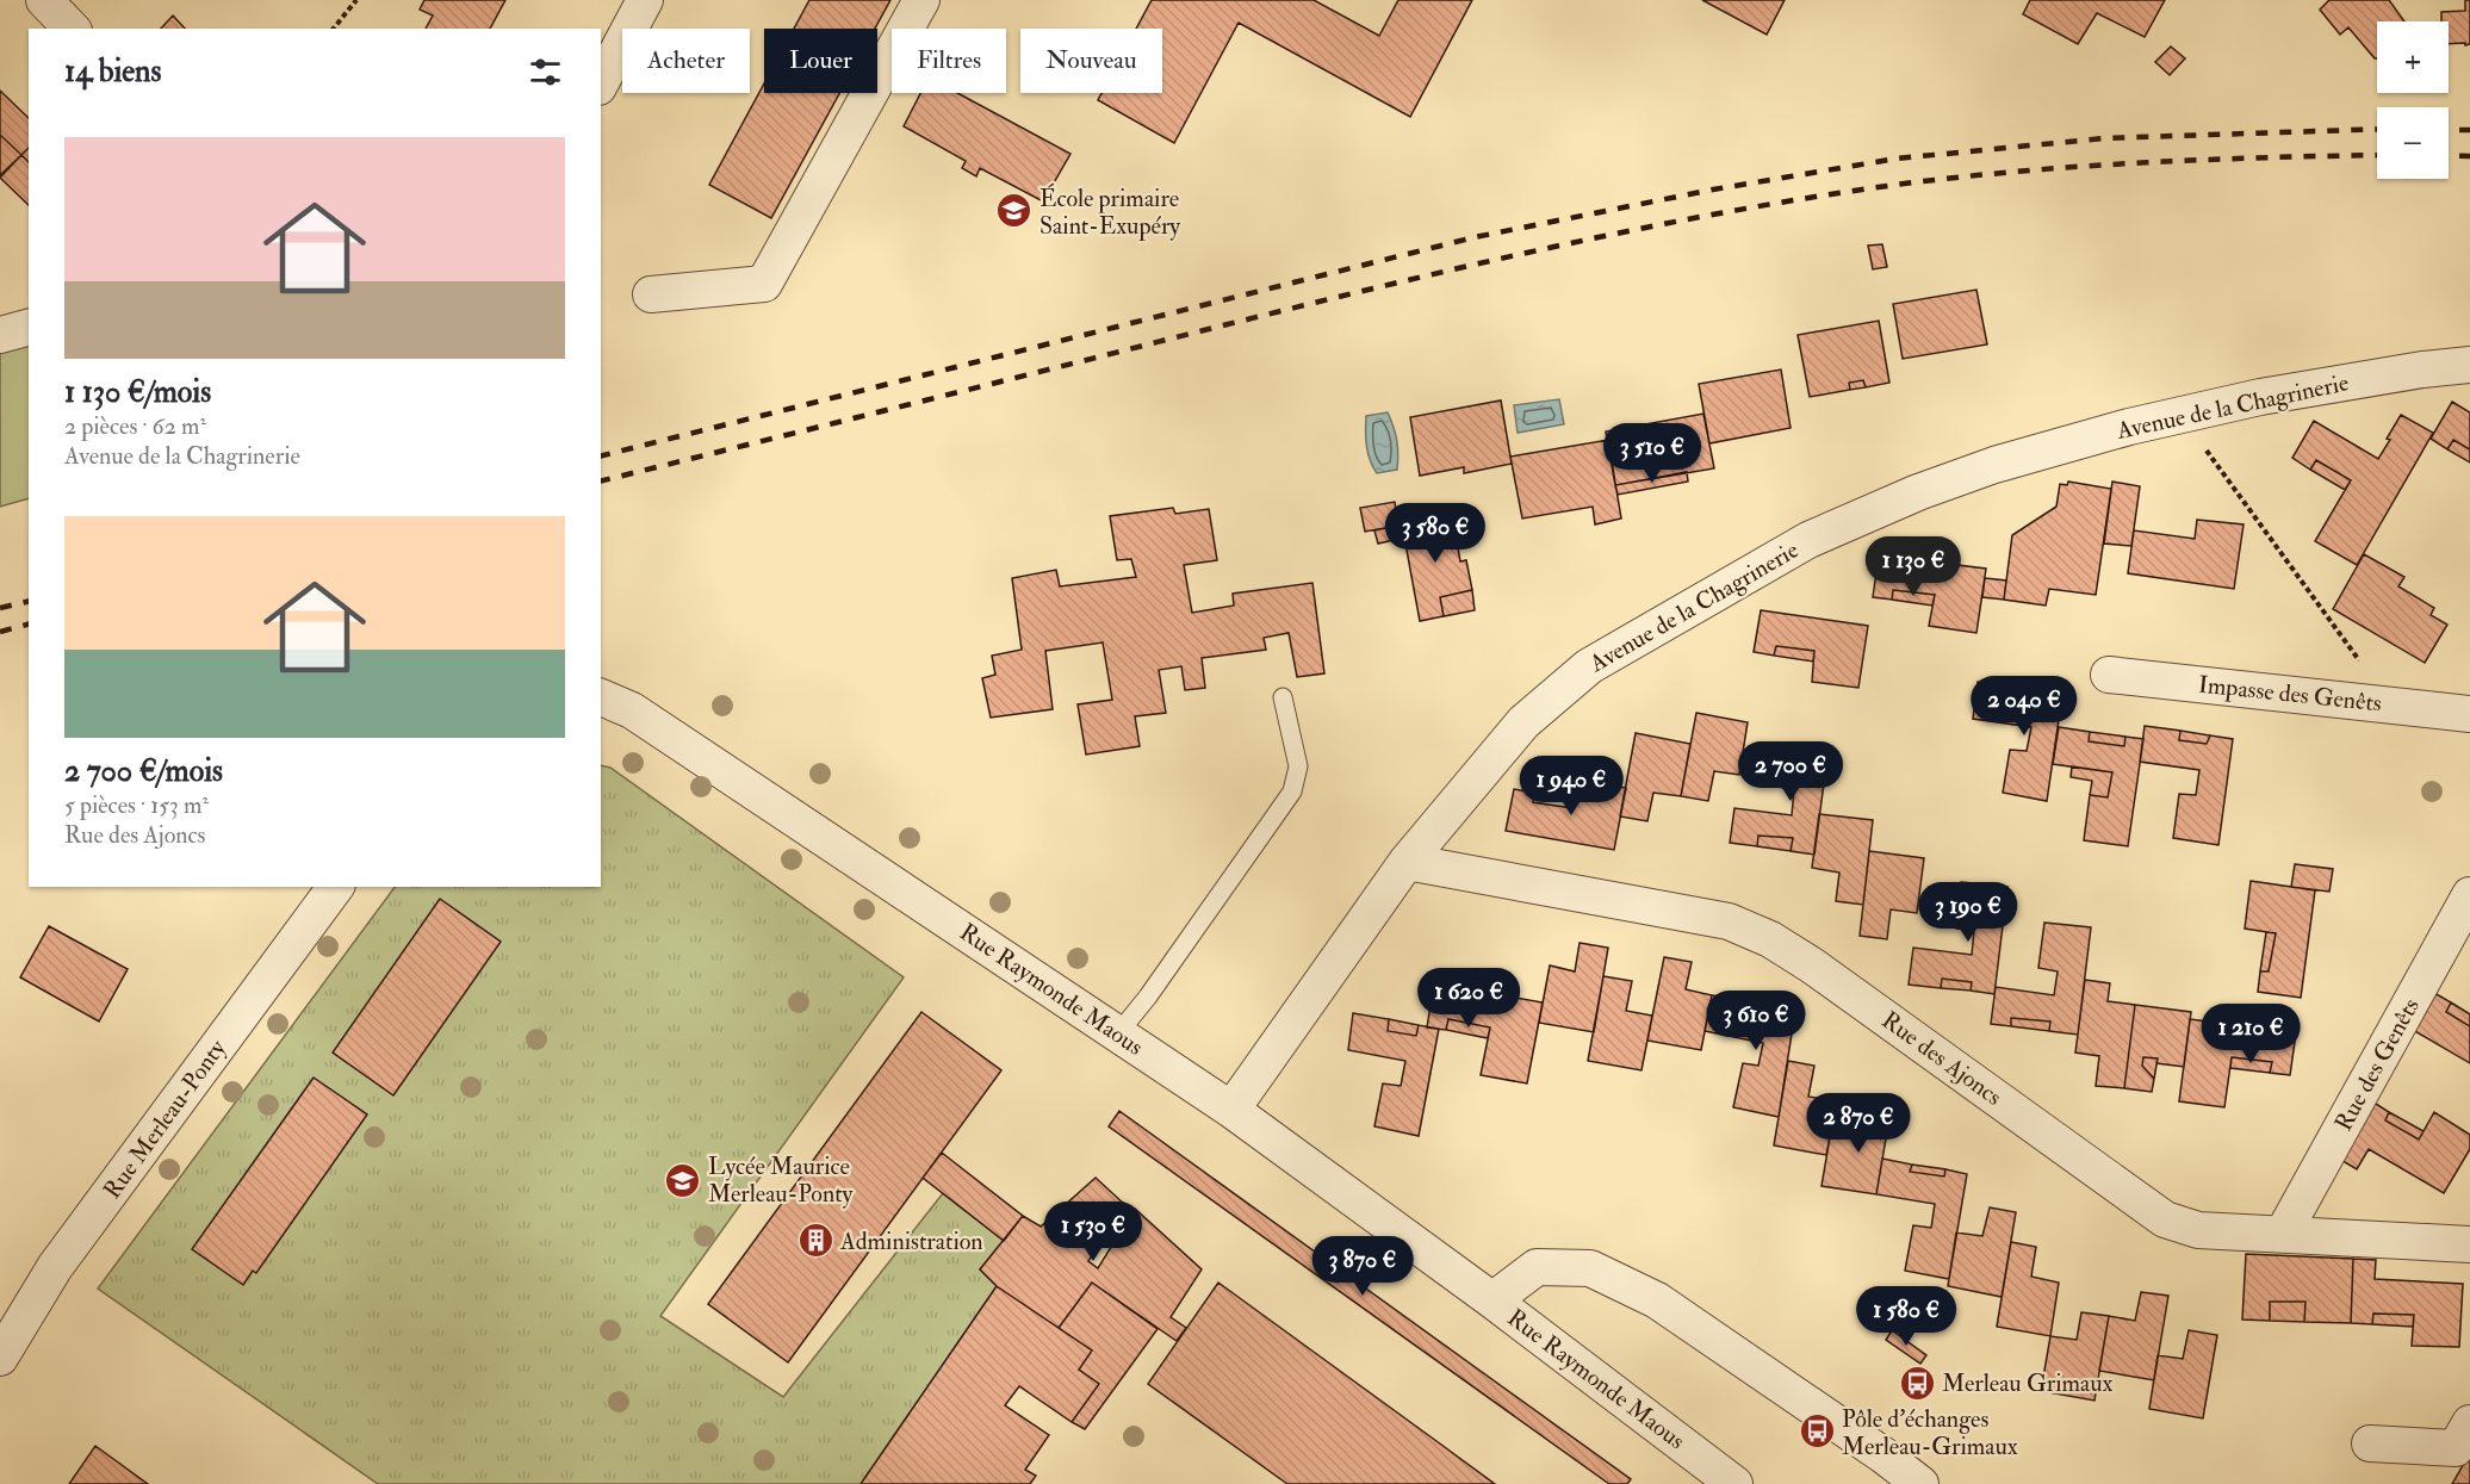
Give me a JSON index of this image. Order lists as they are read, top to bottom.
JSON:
{
  "streets": {
    "street": [
      "Avenue de la Chagrinerie",
      "Impasse des Genêts",
      "Rue Raymonde Maous",
      "Rue des Ajoncs",
      "Rue des Genêts",
      "Rue Merleau-Ponty"
    ]
  },
  "crossings": [
    ["Avenue de la Chagrinerie", "Rue Raymonde Maous"],
    ["Avenue de la Chagrinerie", "Rue des Ajoncs"],
    ["Rue des Ajoncs", "Rue des Genêts"]
  ],
  "places": {
    "school or university": ["École primaire Saint-Exupéry", "Lycée Maurice Merleau-Ponty"],
    "building": ["Administration"],
    "bus stop": ["Merleau Grimaux", "Pôle d'échanges Merleau-Grimaux"]
  },
  "page": {
    "map_buttons": ["+", "−"],
    "chip": [
      "Acheter",
      "Louer",
      "Filtres",
      "Nouveau"
    ],
    "heading": "14 biens",
    "list": [
      {
        "name": "1 130 €/mois",
        "note": "2 pièces · 62 m² · Avenue de la Chagrinerie"
      },
      {
        "name": "2 700 €/mois",
        "note": "5 pièces · 153 m² · Rue des Ajoncs"
      }
    ],
    "price": [
      "3 510 €",
      "3 580 €",
      "1 130 €",
      "2 040 €",
      "2 700 €",
      "1 940 €",
      "3 190 €",
      "1 620 €",
      "3 610 €",
      "1 210 €",
      "2 870 €",
      "1 530 €",
      "3 870 €",
      "1 580 €"
    ]
  }
}
